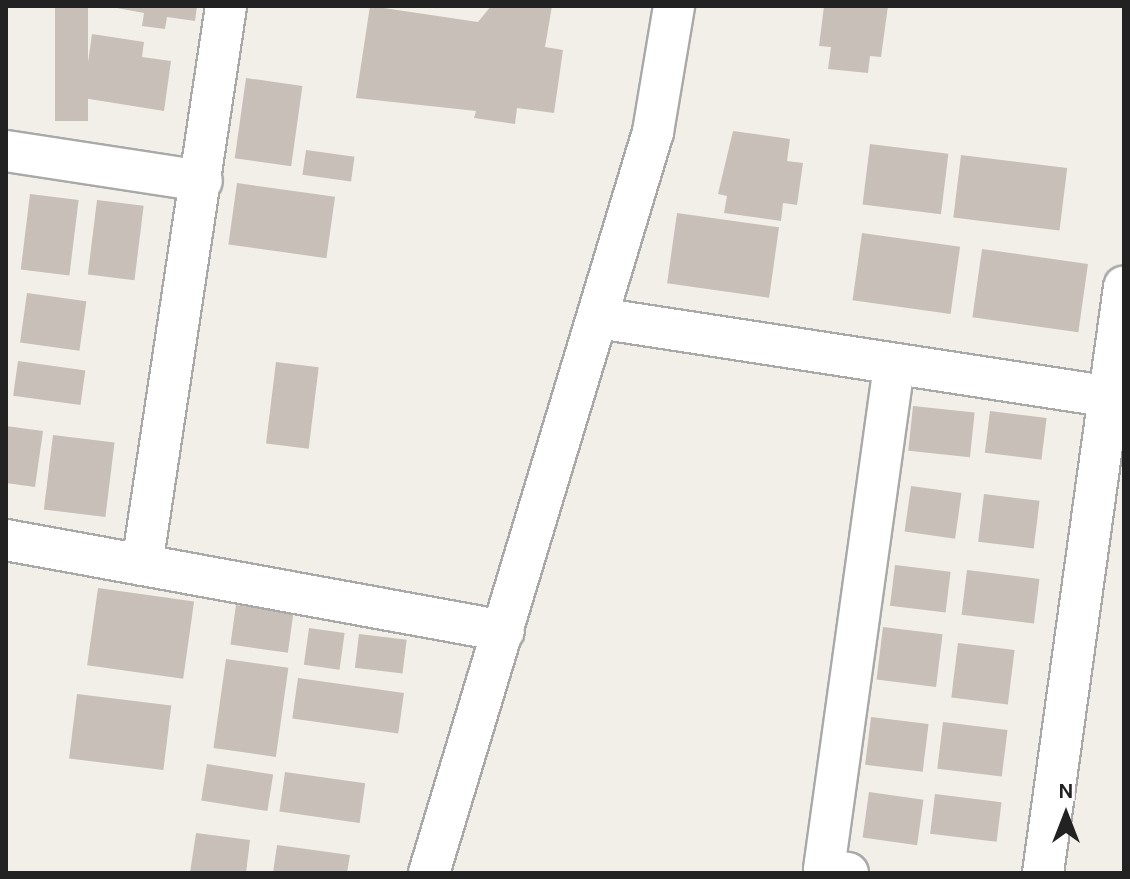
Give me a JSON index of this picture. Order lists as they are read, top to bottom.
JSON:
{
  "north": "top"
}
